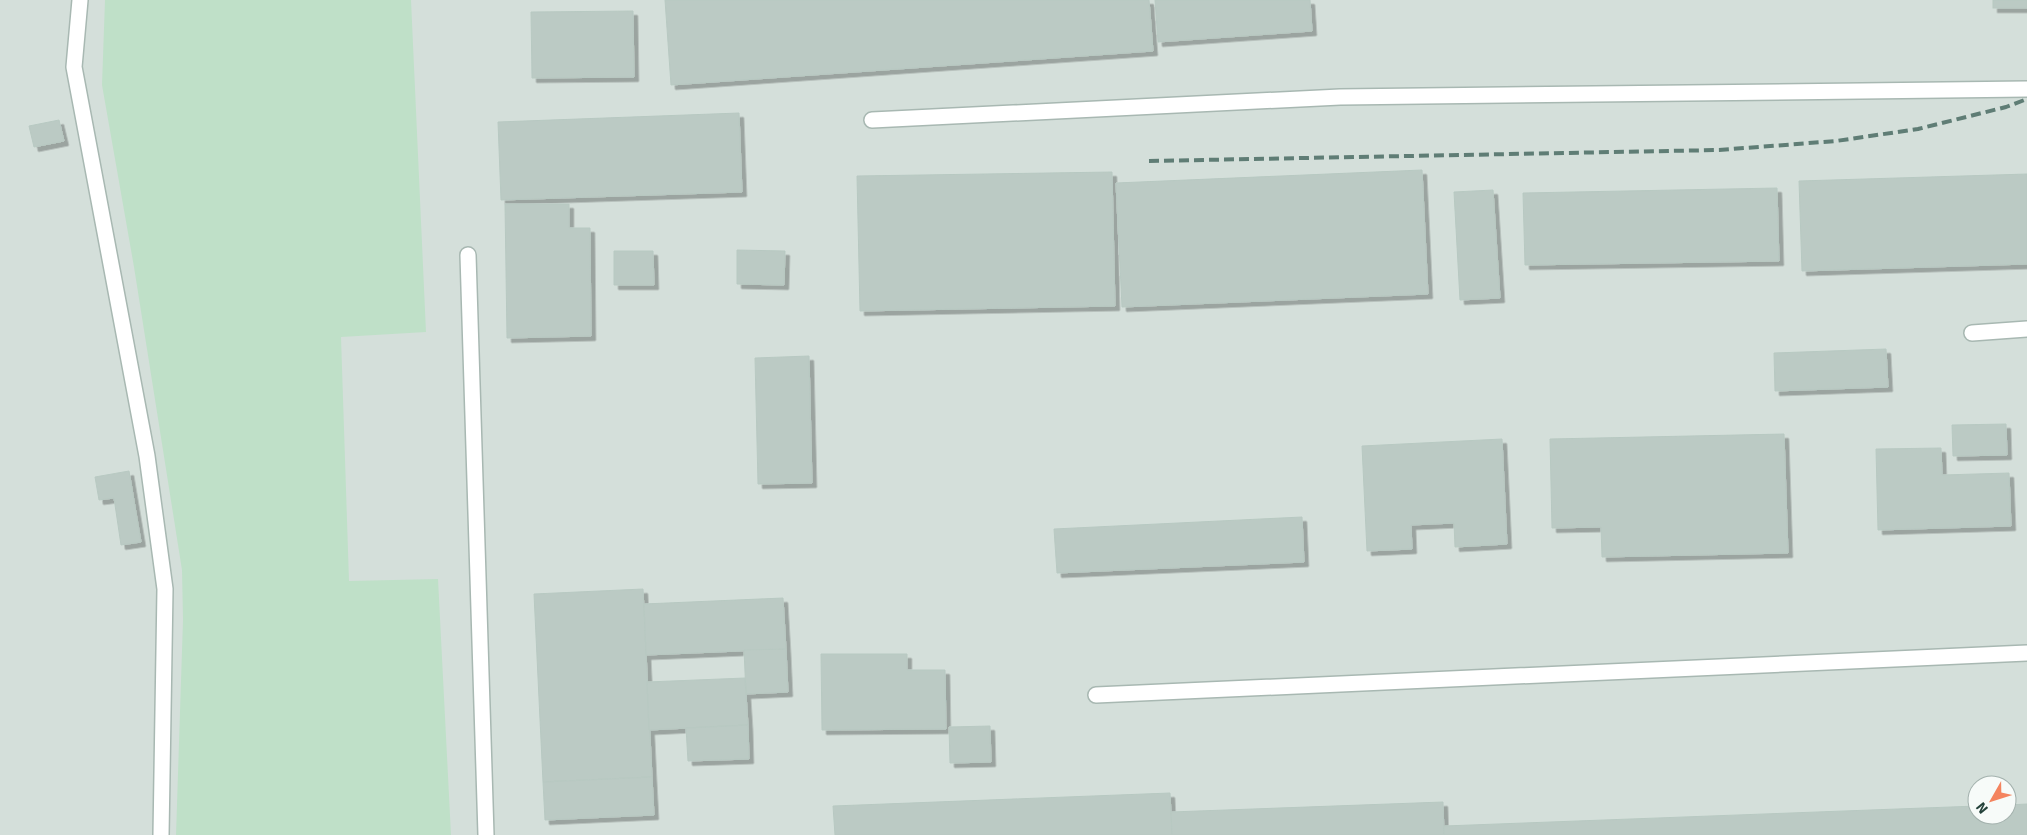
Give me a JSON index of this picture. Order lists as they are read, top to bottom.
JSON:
{
  "north": "bottom left"
}
